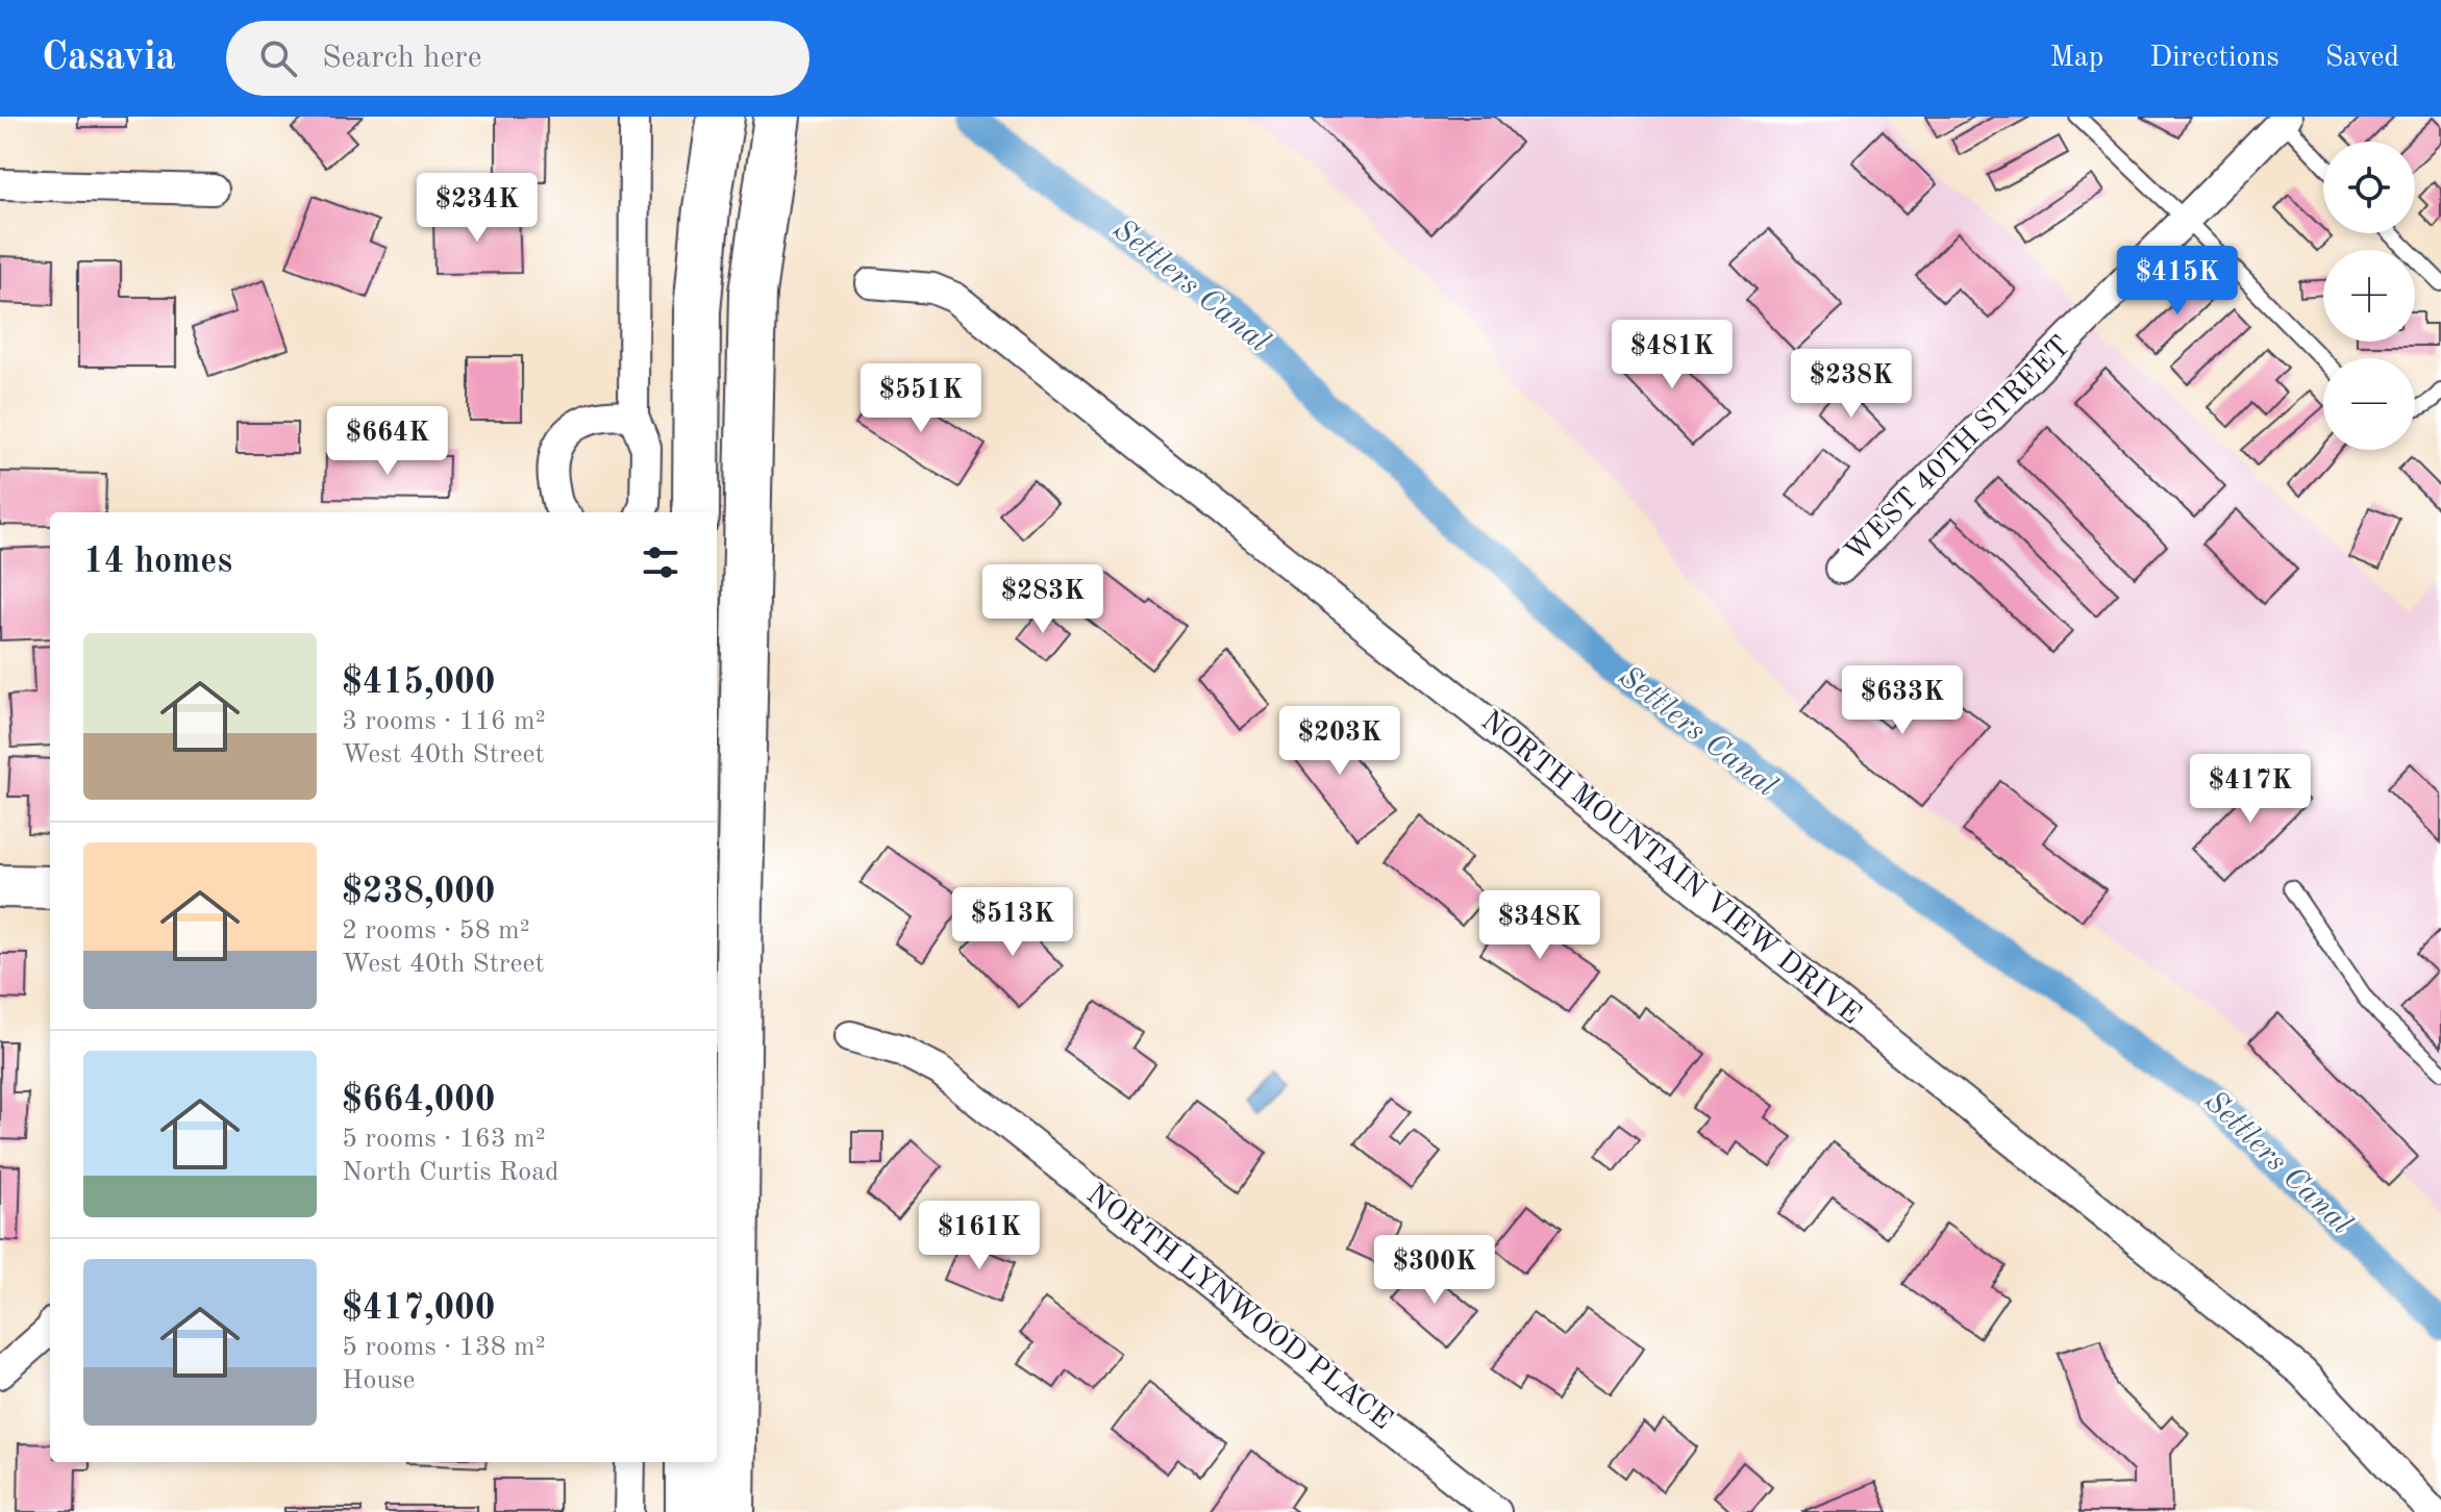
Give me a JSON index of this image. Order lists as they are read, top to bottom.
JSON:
{
  "streets": {
    "street": ["WEST 40TH STREET", "NORTH MOUNTAIN VIEW DRIVE", "NORTH LYNWOOD PLACE"]
  },
  "water": ["Settlers Canal"],
  "page": {
    "header": "Casavia",
    "search": "Search here",
    "nav": ["Map", "Directions", "Saved"],
    "map_buttons": ["+", "−"],
    "price": [
      "$234K",
      "$415K",
      "$481K",
      "$238K",
      "$551K",
      "$664K",
      "$283K",
      "$633K",
      "$203K",
      "$417K",
      "$513K",
      "$348K",
      "$161K",
      "$300K"
    ],
    "heading": "14 homes",
    "list": [
      {
        "name": "$415,000",
        "note": "3 rooms · 116 m² · West 40th Street"
      },
      {
        "name": "$238,000",
        "note": "2 rooms · 58 m² · West 40th Street"
      },
      {
        "name": "$664,000",
        "note": "5 rooms · 163 m² · North Curtis Road"
      },
      {
        "name": "$417,000",
        "note": "5 rooms · 138 m² · House"
      }
    ]
  }
}
